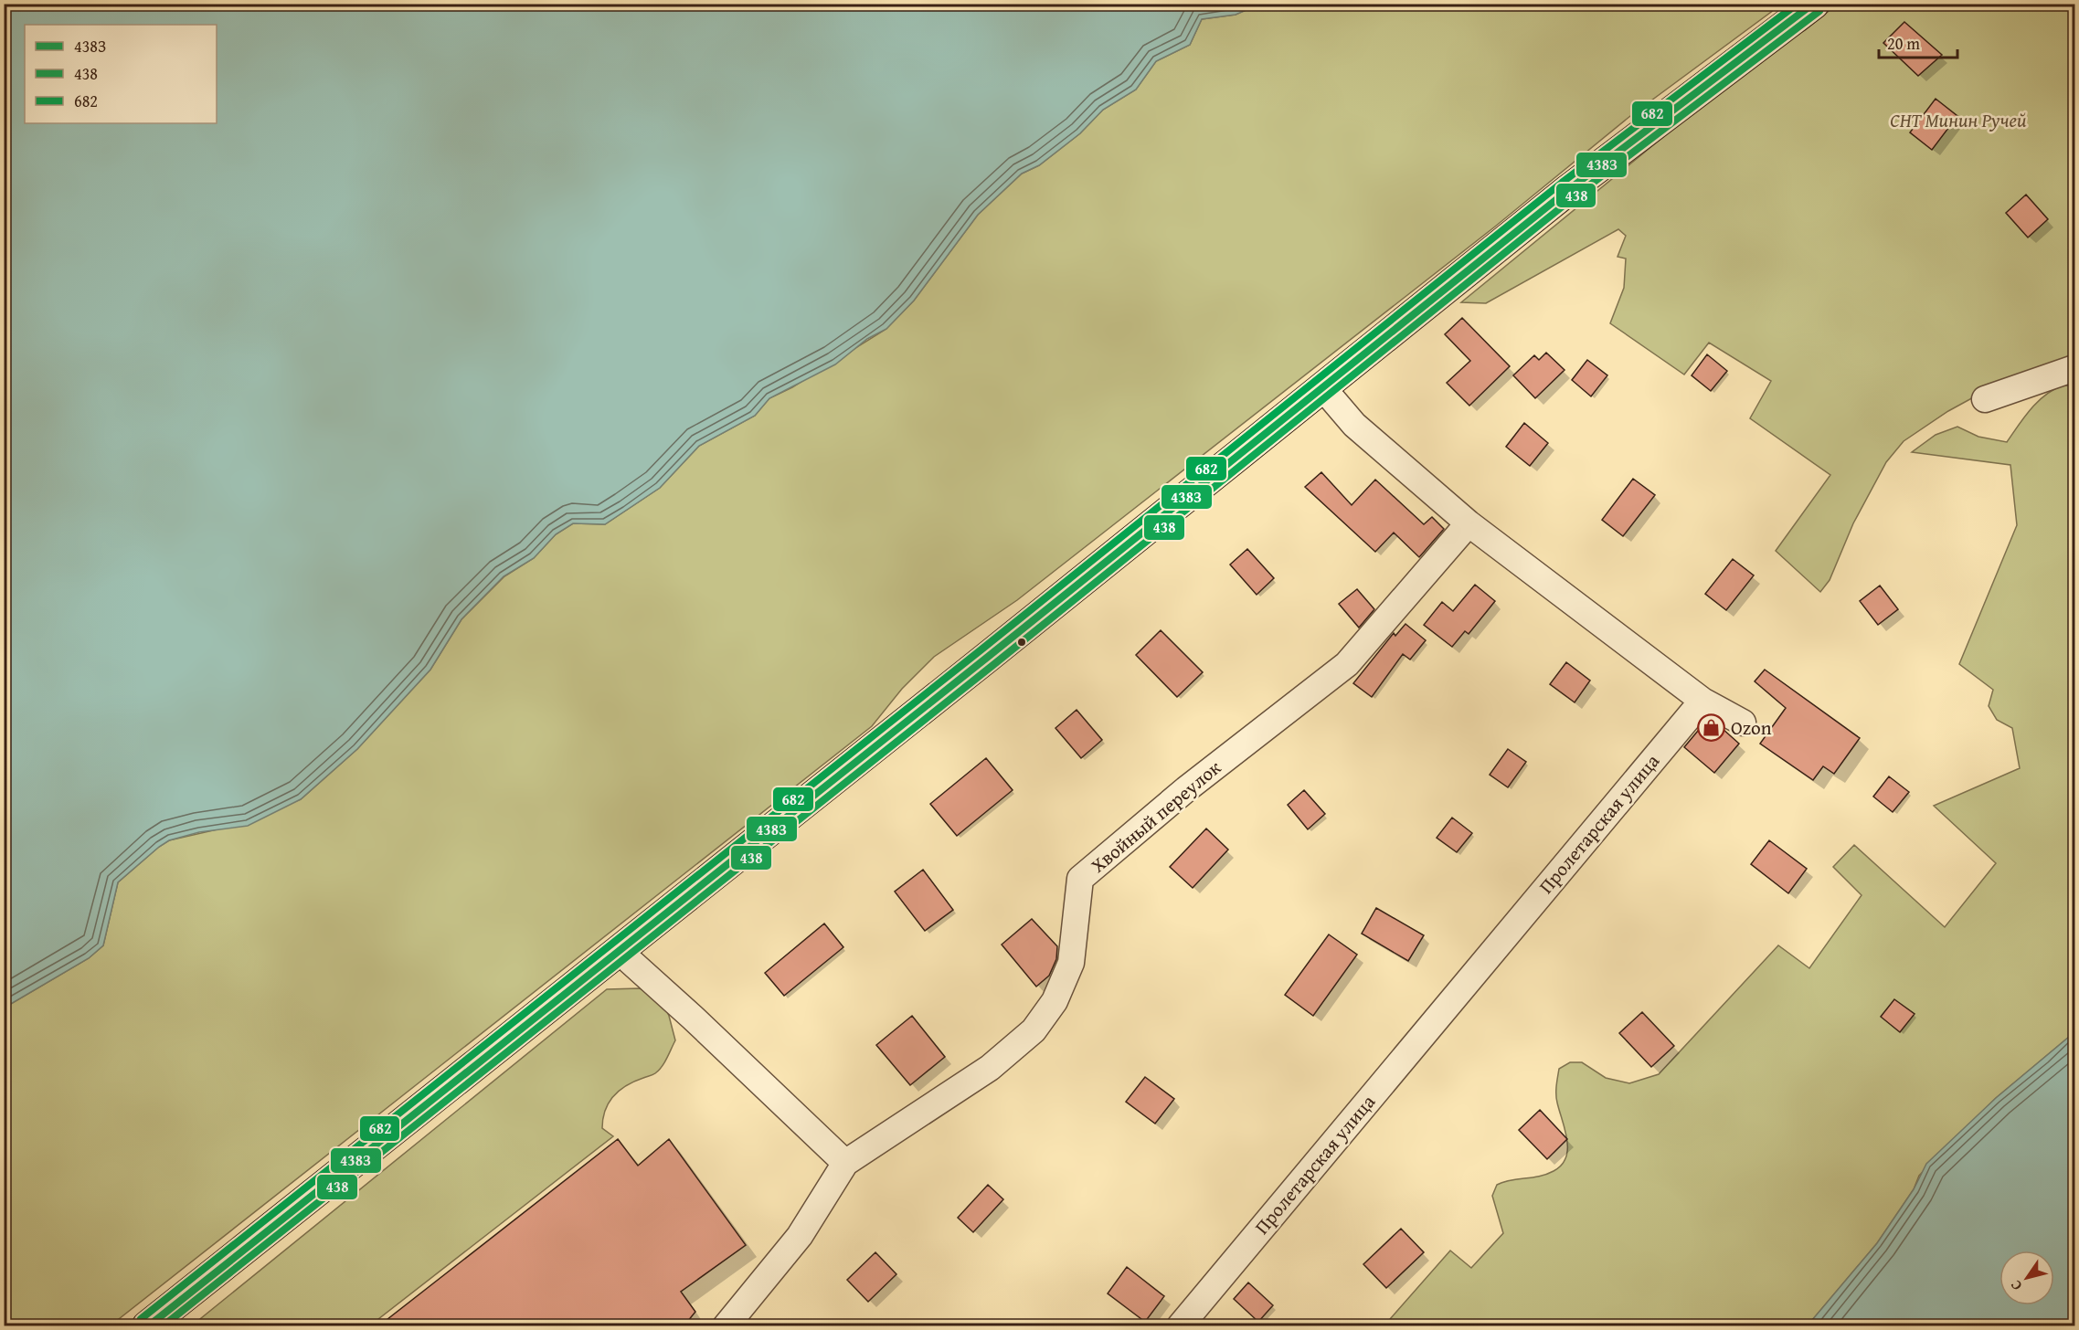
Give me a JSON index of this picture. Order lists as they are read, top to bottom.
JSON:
{
  "streets": {
    "street": ["Хвойный переулок", "Пролетарская улица"]
  },
  "parks": ["СНТ Минин Ручей"],
  "places": {
    "shop": ["Ozon"]
  },
  "lines": ["transit line 438З", "transit line 682", "transit line 438"],
  "legend": ["438З", "438", "682"],
  "scale_bar": "20 m",
  "north": "bottom left"
}
